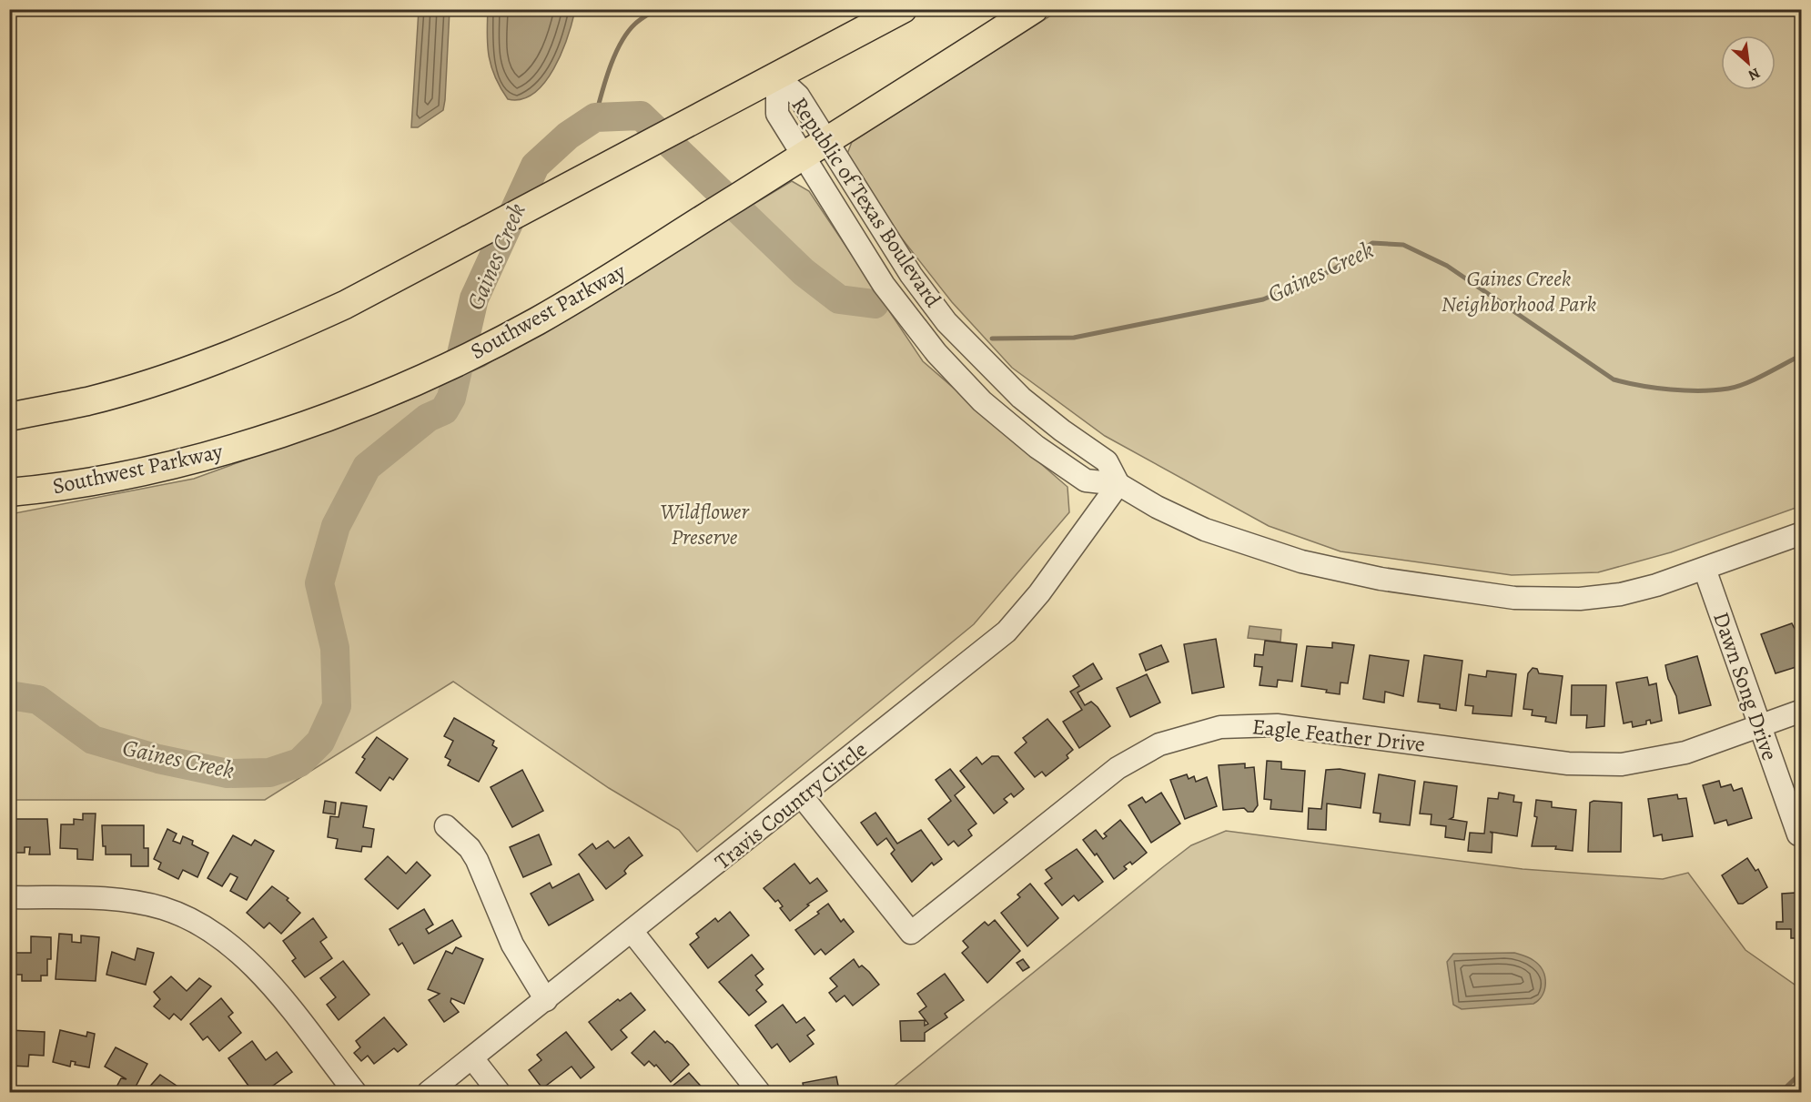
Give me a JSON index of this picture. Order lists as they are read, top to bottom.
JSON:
{
  "streets": {
    "main road": ["Southwest Parkway"],
    "street": [
      "Republic of Texas Boulevard",
      "Dawn Song Drive",
      "Eagle Feather Drive",
      "Travis Country Circle"
    ]
  },
  "crossings": [
    ["Republic of Texas Boulevard", "Southwest Parkway"],
    ["Republic of Texas Boulevard", "Dawn Song Drive"],
    ["Republic of Texas Boulevard", "Travis Country Circle"],
    ["Dawn Song Drive", "Eagle Feather Drive"],
    ["Eagle Feather Drive", "Travis Country Circle"]
  ],
  "water": ["Gaines Creek"],
  "parks": ["Gaines Creek Neighborhood Park", "Wildflower Preserve"],
  "north": "bottom right"
}
